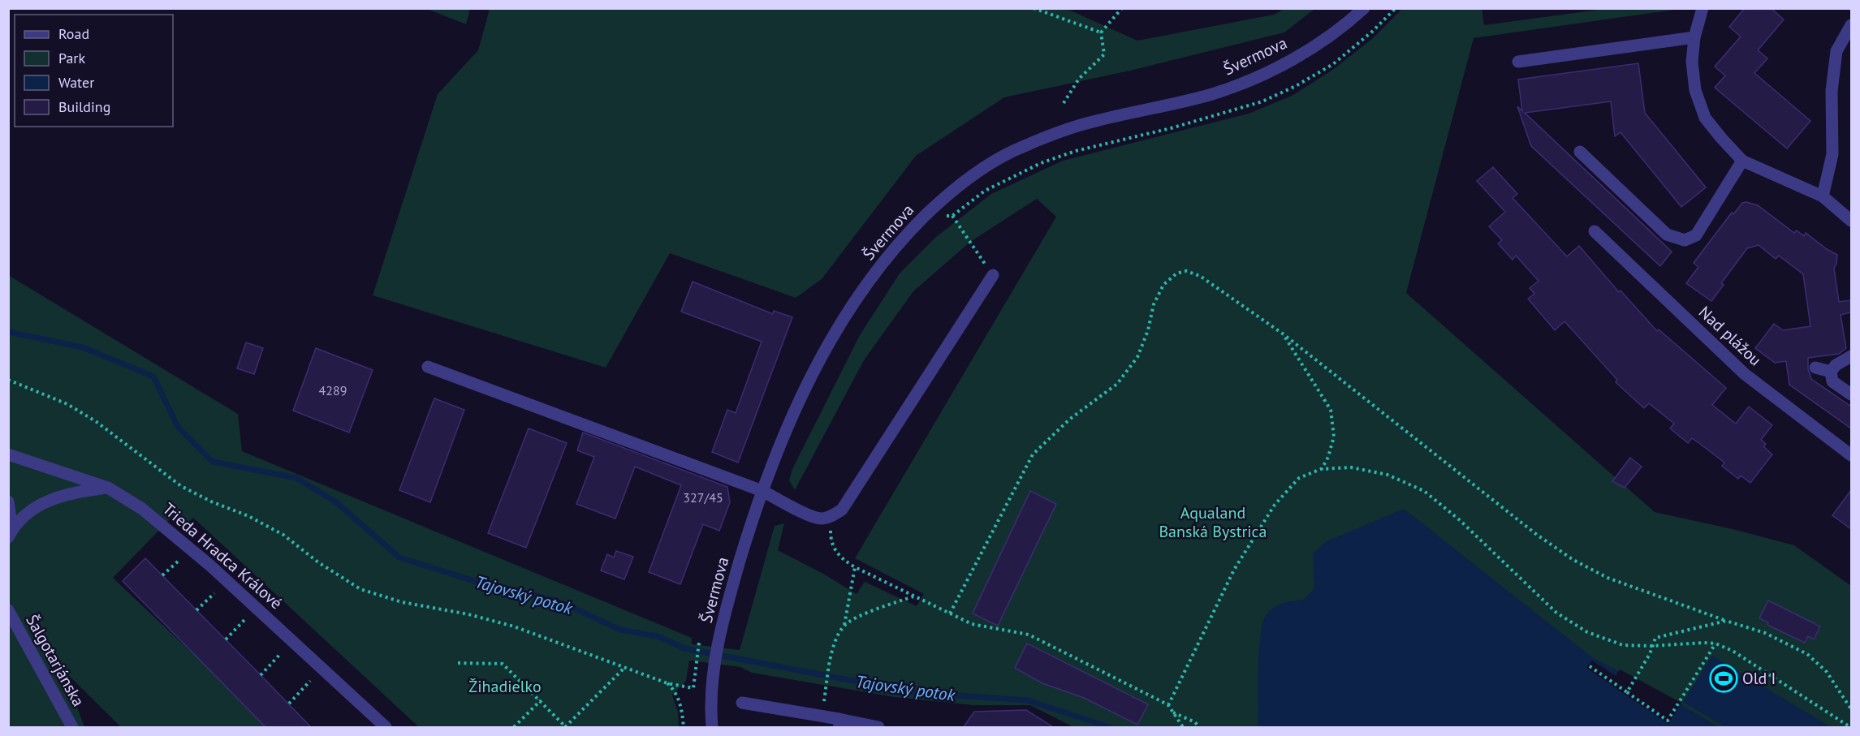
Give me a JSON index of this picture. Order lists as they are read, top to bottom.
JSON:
{
  "streets": {
    "street": [
      "Švermova",
      "Nad plážou",
      "Trieda Hradca Králové",
      "Šalgotarjánska"
    ]
  },
  "water": ["Tajovský potok"],
  "parks": ["Aqualand Banská Bystrica", "Žihadielko"],
  "places": {
    "sports": ["Old I"]
  },
  "house_numbers": ["4289", "327/45"],
  "legend": [
    "Road",
    "Park",
    "Water",
    "Building"
  ]
}
